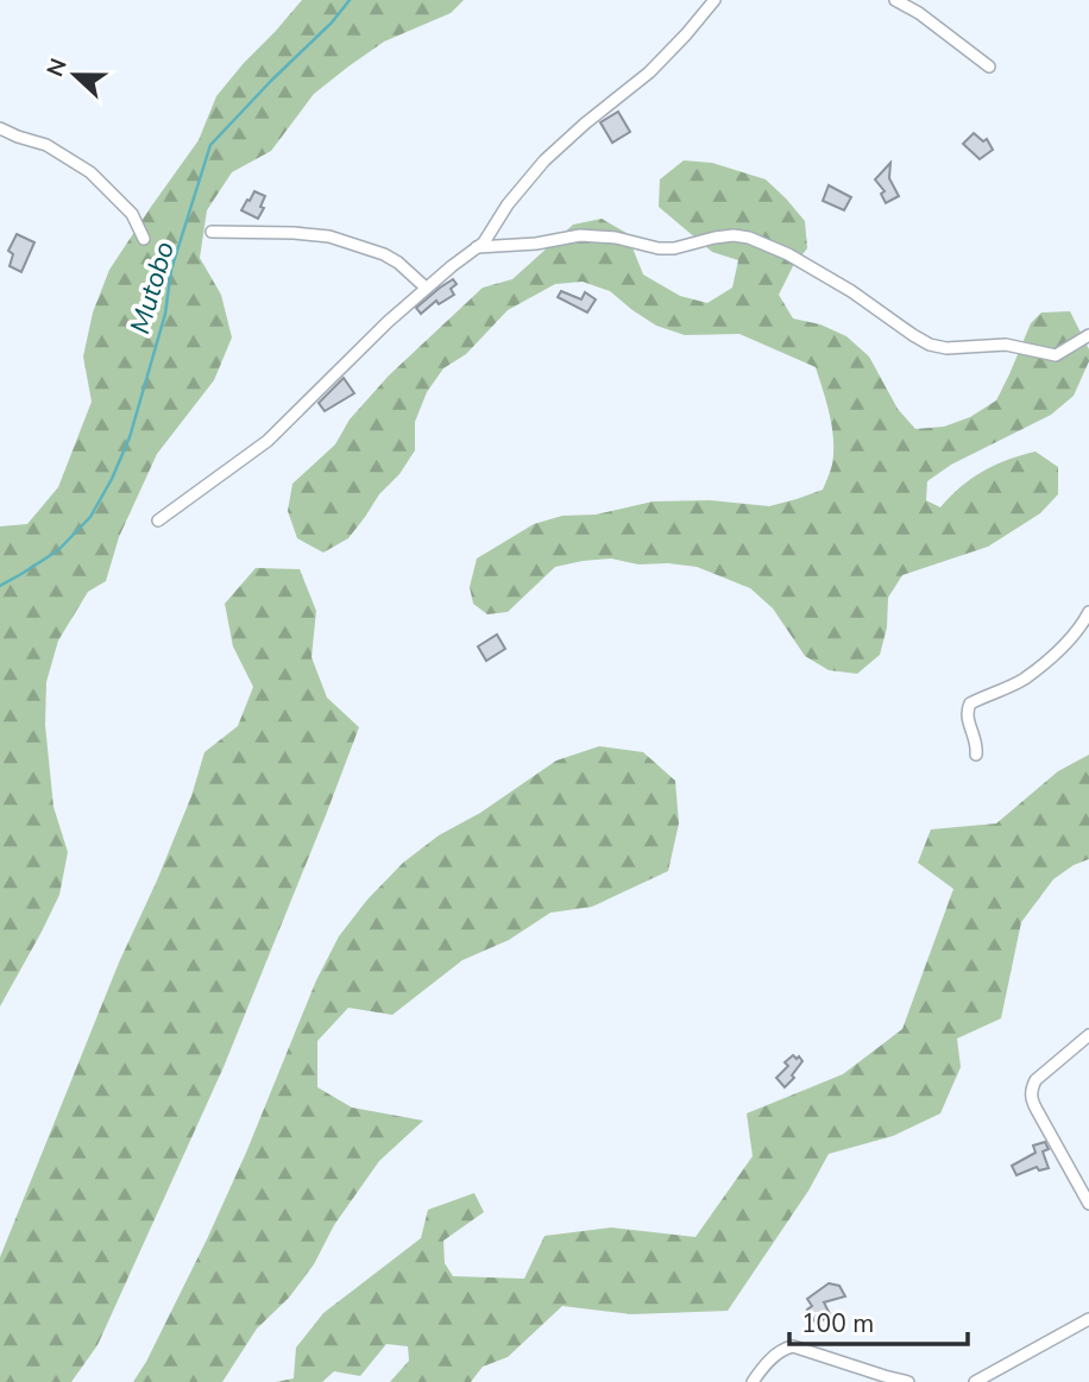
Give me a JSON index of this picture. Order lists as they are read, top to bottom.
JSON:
{
  "water": ["Mutobo"],
  "scale_bar": "100 m",
  "north": "left"
}
